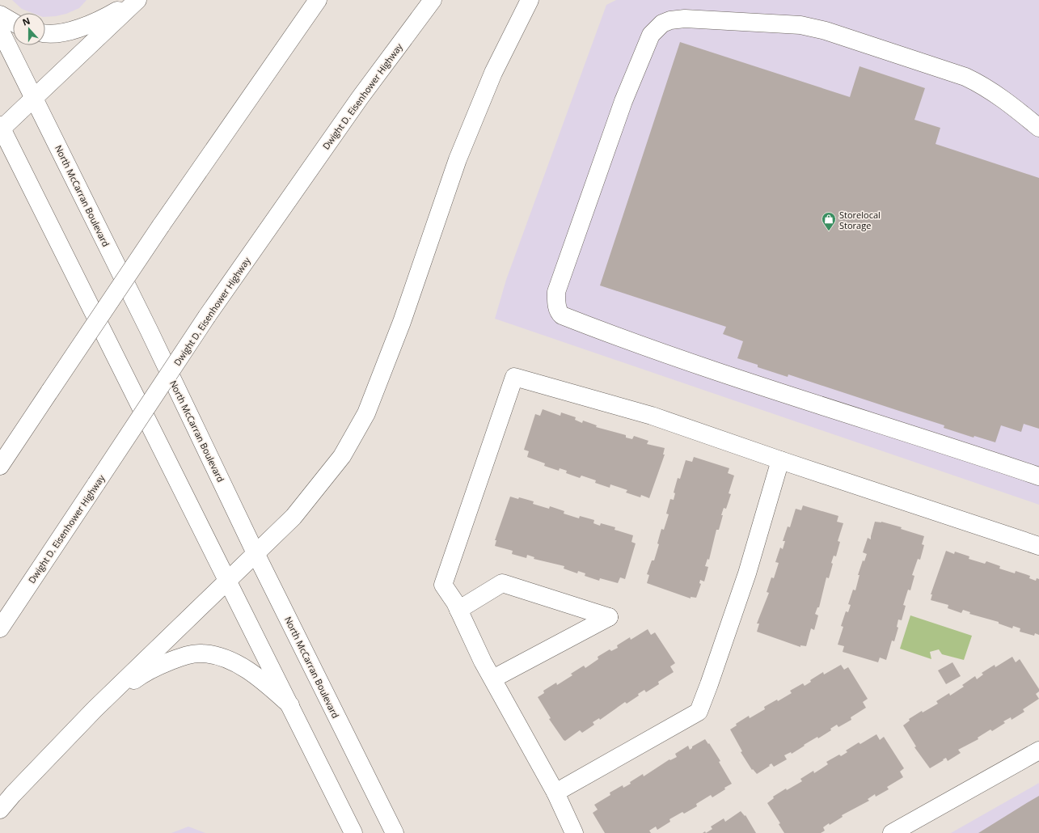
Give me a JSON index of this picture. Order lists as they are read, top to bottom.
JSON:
{
  "streets": {
    "main road": ["Dwight D. Eisenhower Highway", "North McCarran Boulevard"]
  },
  "places": {
    "shop": ["Storelocal Storage"]
  },
  "north": "top"
}
